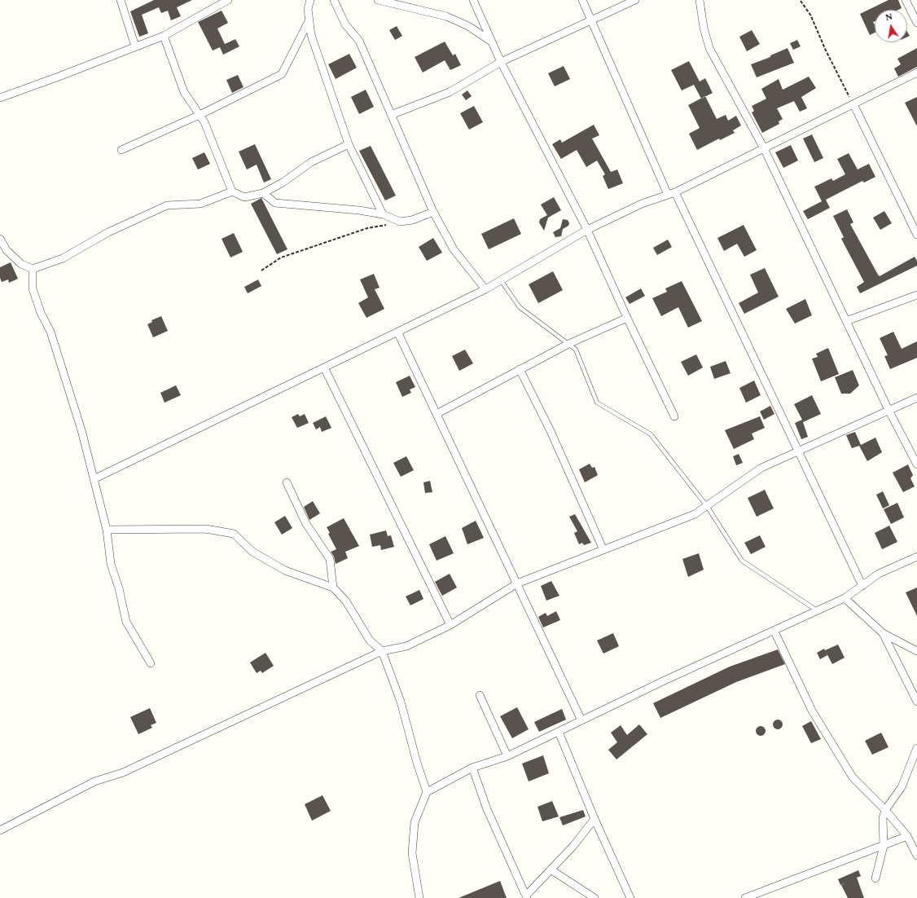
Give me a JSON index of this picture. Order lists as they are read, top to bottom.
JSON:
{
  "north": "top"
}
